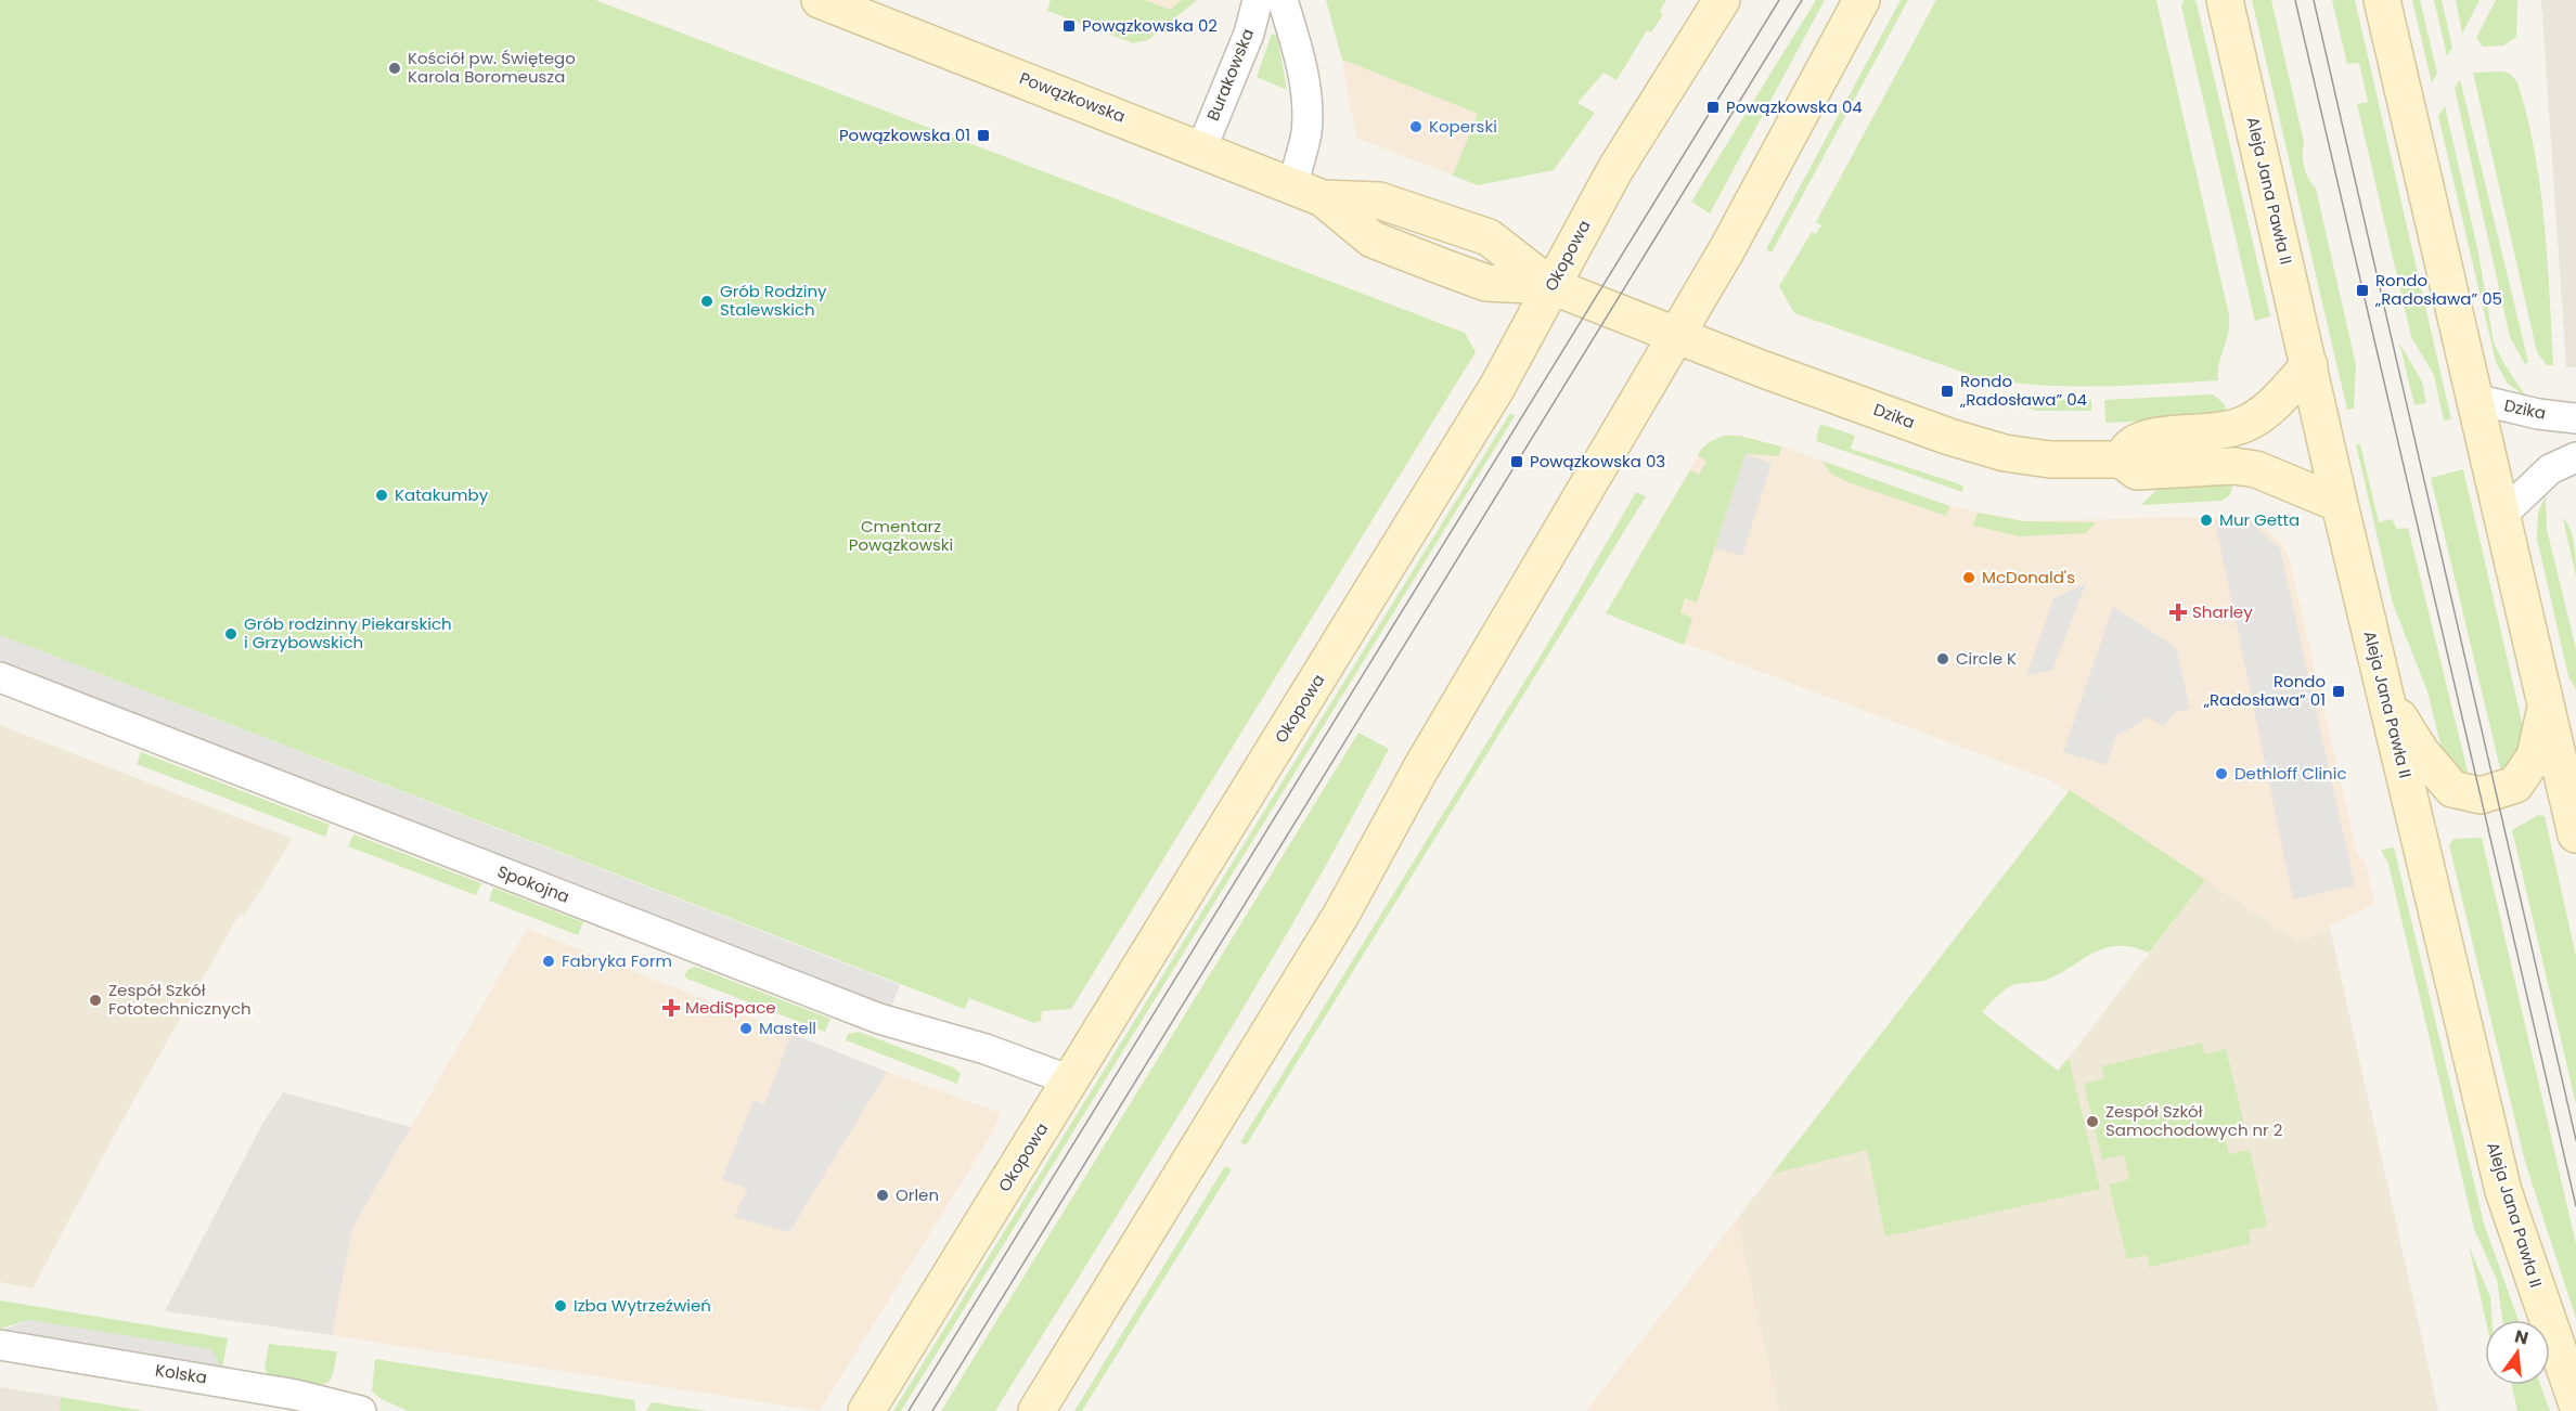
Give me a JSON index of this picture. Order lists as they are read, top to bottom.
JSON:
{
  "streets": {
    "main road": [
      "Powązkowska",
      "Aleja Jana Pawła II",
      "Okopowa",
      "Dzika"
    ],
    "street": ["Burakowska", "Spokojna", "Kolska"]
  },
  "crossings": [
    ["Burakowska", "Powązkowska"],
    ["Powązkowska", "Okopowa"],
    ["Powązkowska", "Dzika"],
    ["Aleja Jana Pawła II", "Dzika"],
    ["Okopowa", "Spokojna"]
  ],
  "parks": ["Cmentarz Powązkowski"],
  "places": {
    "transit": [
      "Powązkowska 02",
      "Powązkowska 04",
      "Powązkowska 01",
      "Rondo „Radosława” 05",
      "Rondo „Radosława” 04",
      "Powązkowska 03",
      "Rondo „Radosława” 01"
    ],
    "other": [
      "Kościół pw. Świętego Karola Boromeusza",
      "Koperski",
      "Grób Rodziny Stalewskich",
      "Katakumby",
      "Mur Getta",
      "McDonald's",
      "Grób rodzinny Piekarskich i Grzybowskich",
      "Circle K",
      "Dethloff Clinic",
      "Fabryka Form",
      "Zespół Szkół Fototechnicznych",
      "Mastell",
      "Zespół Szkół Samochodowych nr 2",
      "Orlen",
      "Izba Wytrzeźwień"
    ],
    "health": ["Sharley", "MediSpace"]
  },
  "north": "top"
}
